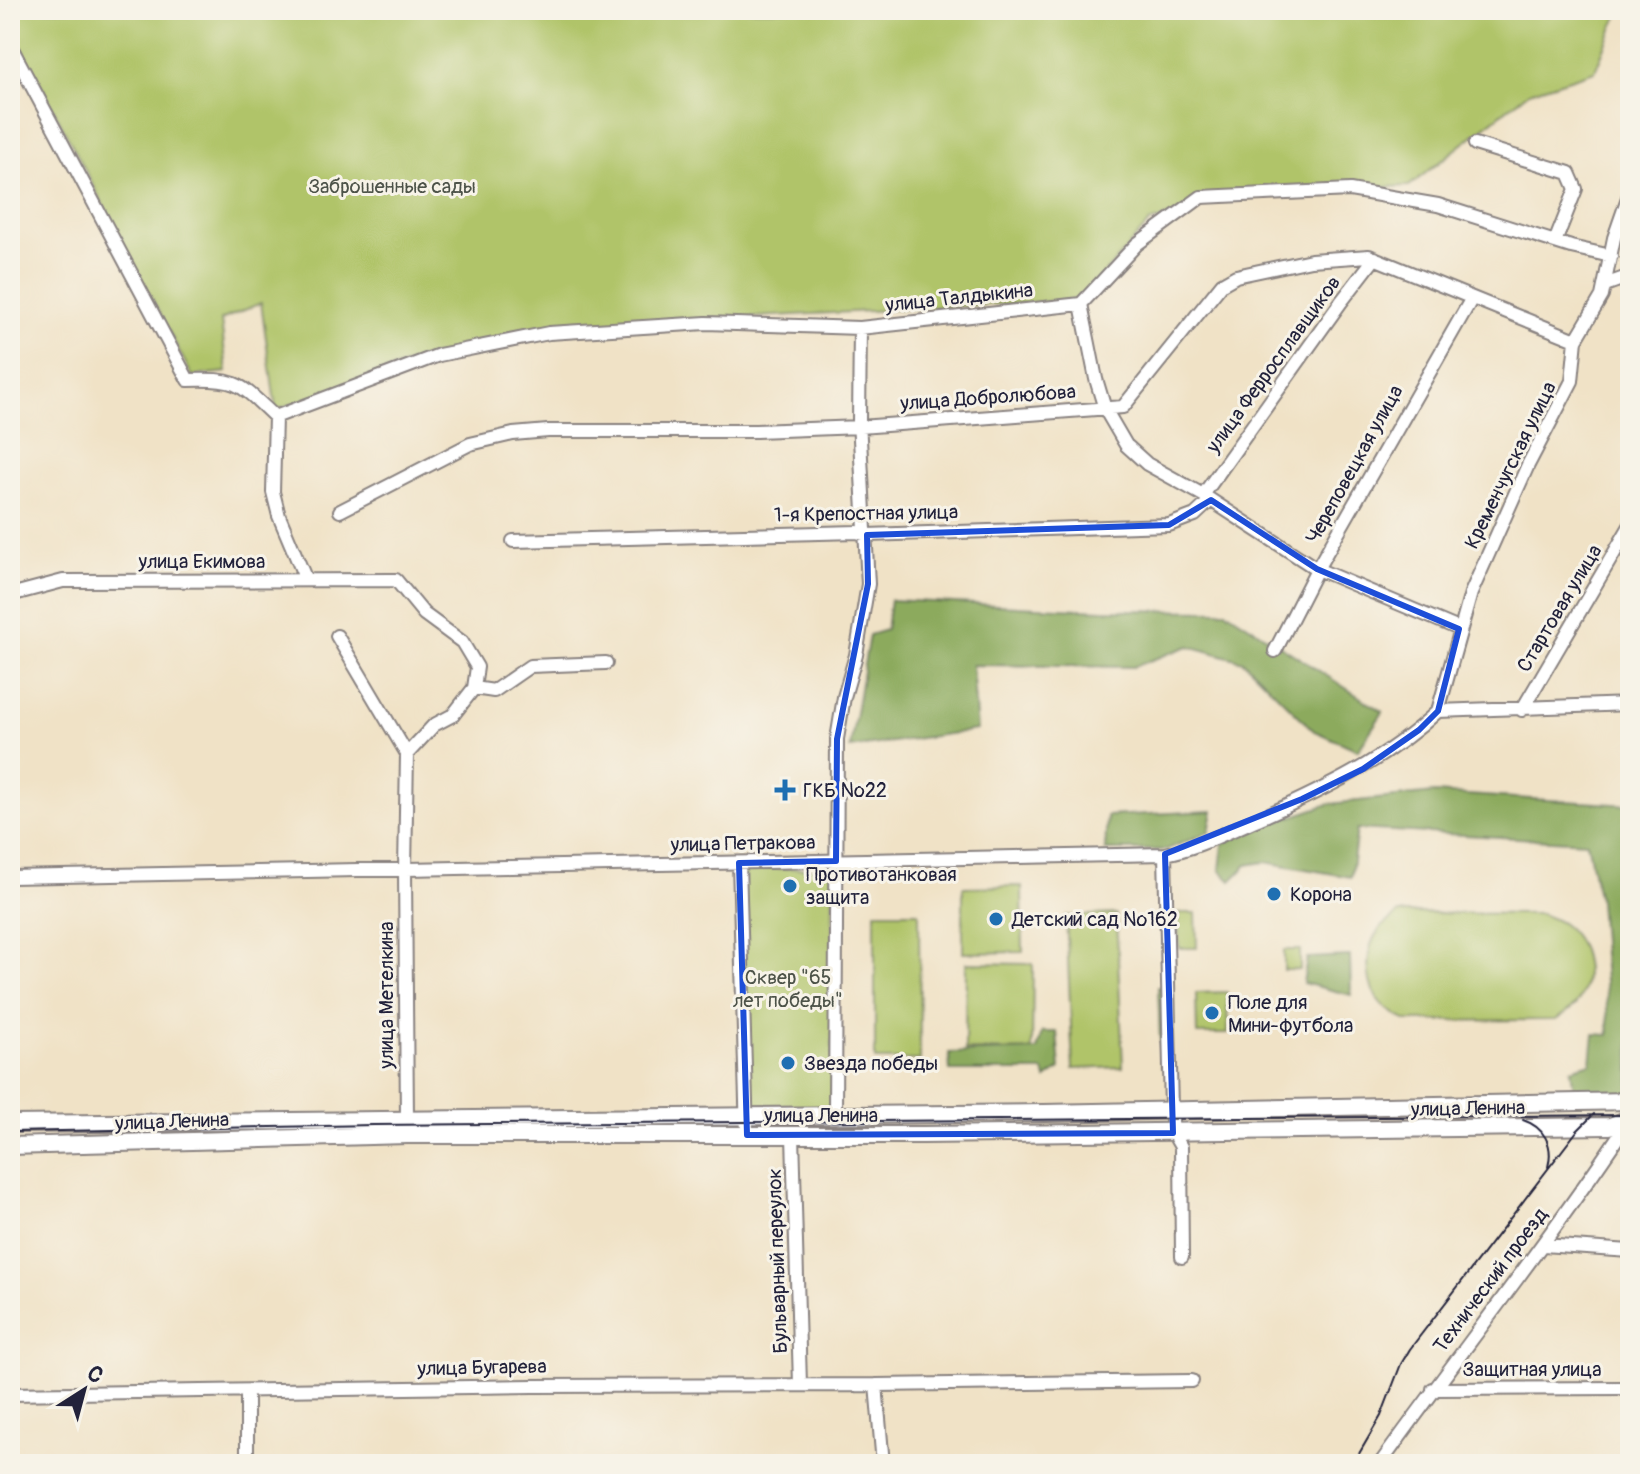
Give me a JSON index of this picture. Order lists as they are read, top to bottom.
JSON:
{
  "streets": {
    "main road": ["улица Ленина"],
    "street": [
      "улица Талдыкина",
      "улица Ферросплавщиков",
      "улица Добролюбова",
      "Череповецкая улица",
      "Кременчугская улица",
      "1-я Крепостная улица",
      "улица Екимова",
      "Стартовая улица",
      "улица Петракова",
      "улица Метелкина",
      "Бульварный переулок",
      "Технический проезд",
      "улица Бугарева",
      "Защитная улица"
    ]
  },
  "crossings": [
    ["улица Ферросплавщиков", "улица Добролюбова"],
    ["улица Ферросплавщиков", "1-я Крепостная улица"],
    ["улица Добролюбова", "Череповецкая улица"],
    ["улица Добролюбова", "Кременчугская улица"],
    ["Кременчугская улица", "улица Петракова"],
    ["улица Петракова", "улица Метелкина"],
    ["улица Метелкина", "улица Ленина"],
    ["улица Ленина", "Бульварный переулок"],
    ["улица Ленина", "Технический проезд"],
    ["Бульварный переулок", "улица Бугарева"],
    ["Технический проезд", "Защитная улица"]
  ],
  "parks": ["Заброшенные сады", "Сквер \"65 лет победы\""],
  "places": {
    "health": ["ГКБ №22"],
    "other": [
      "Противотанковая защита",
      "Корона",
      "Детский сад №162",
      "Поле для Мини-футбола",
      "Звезда победы"
    ]
  },
  "north": "top right"
}
